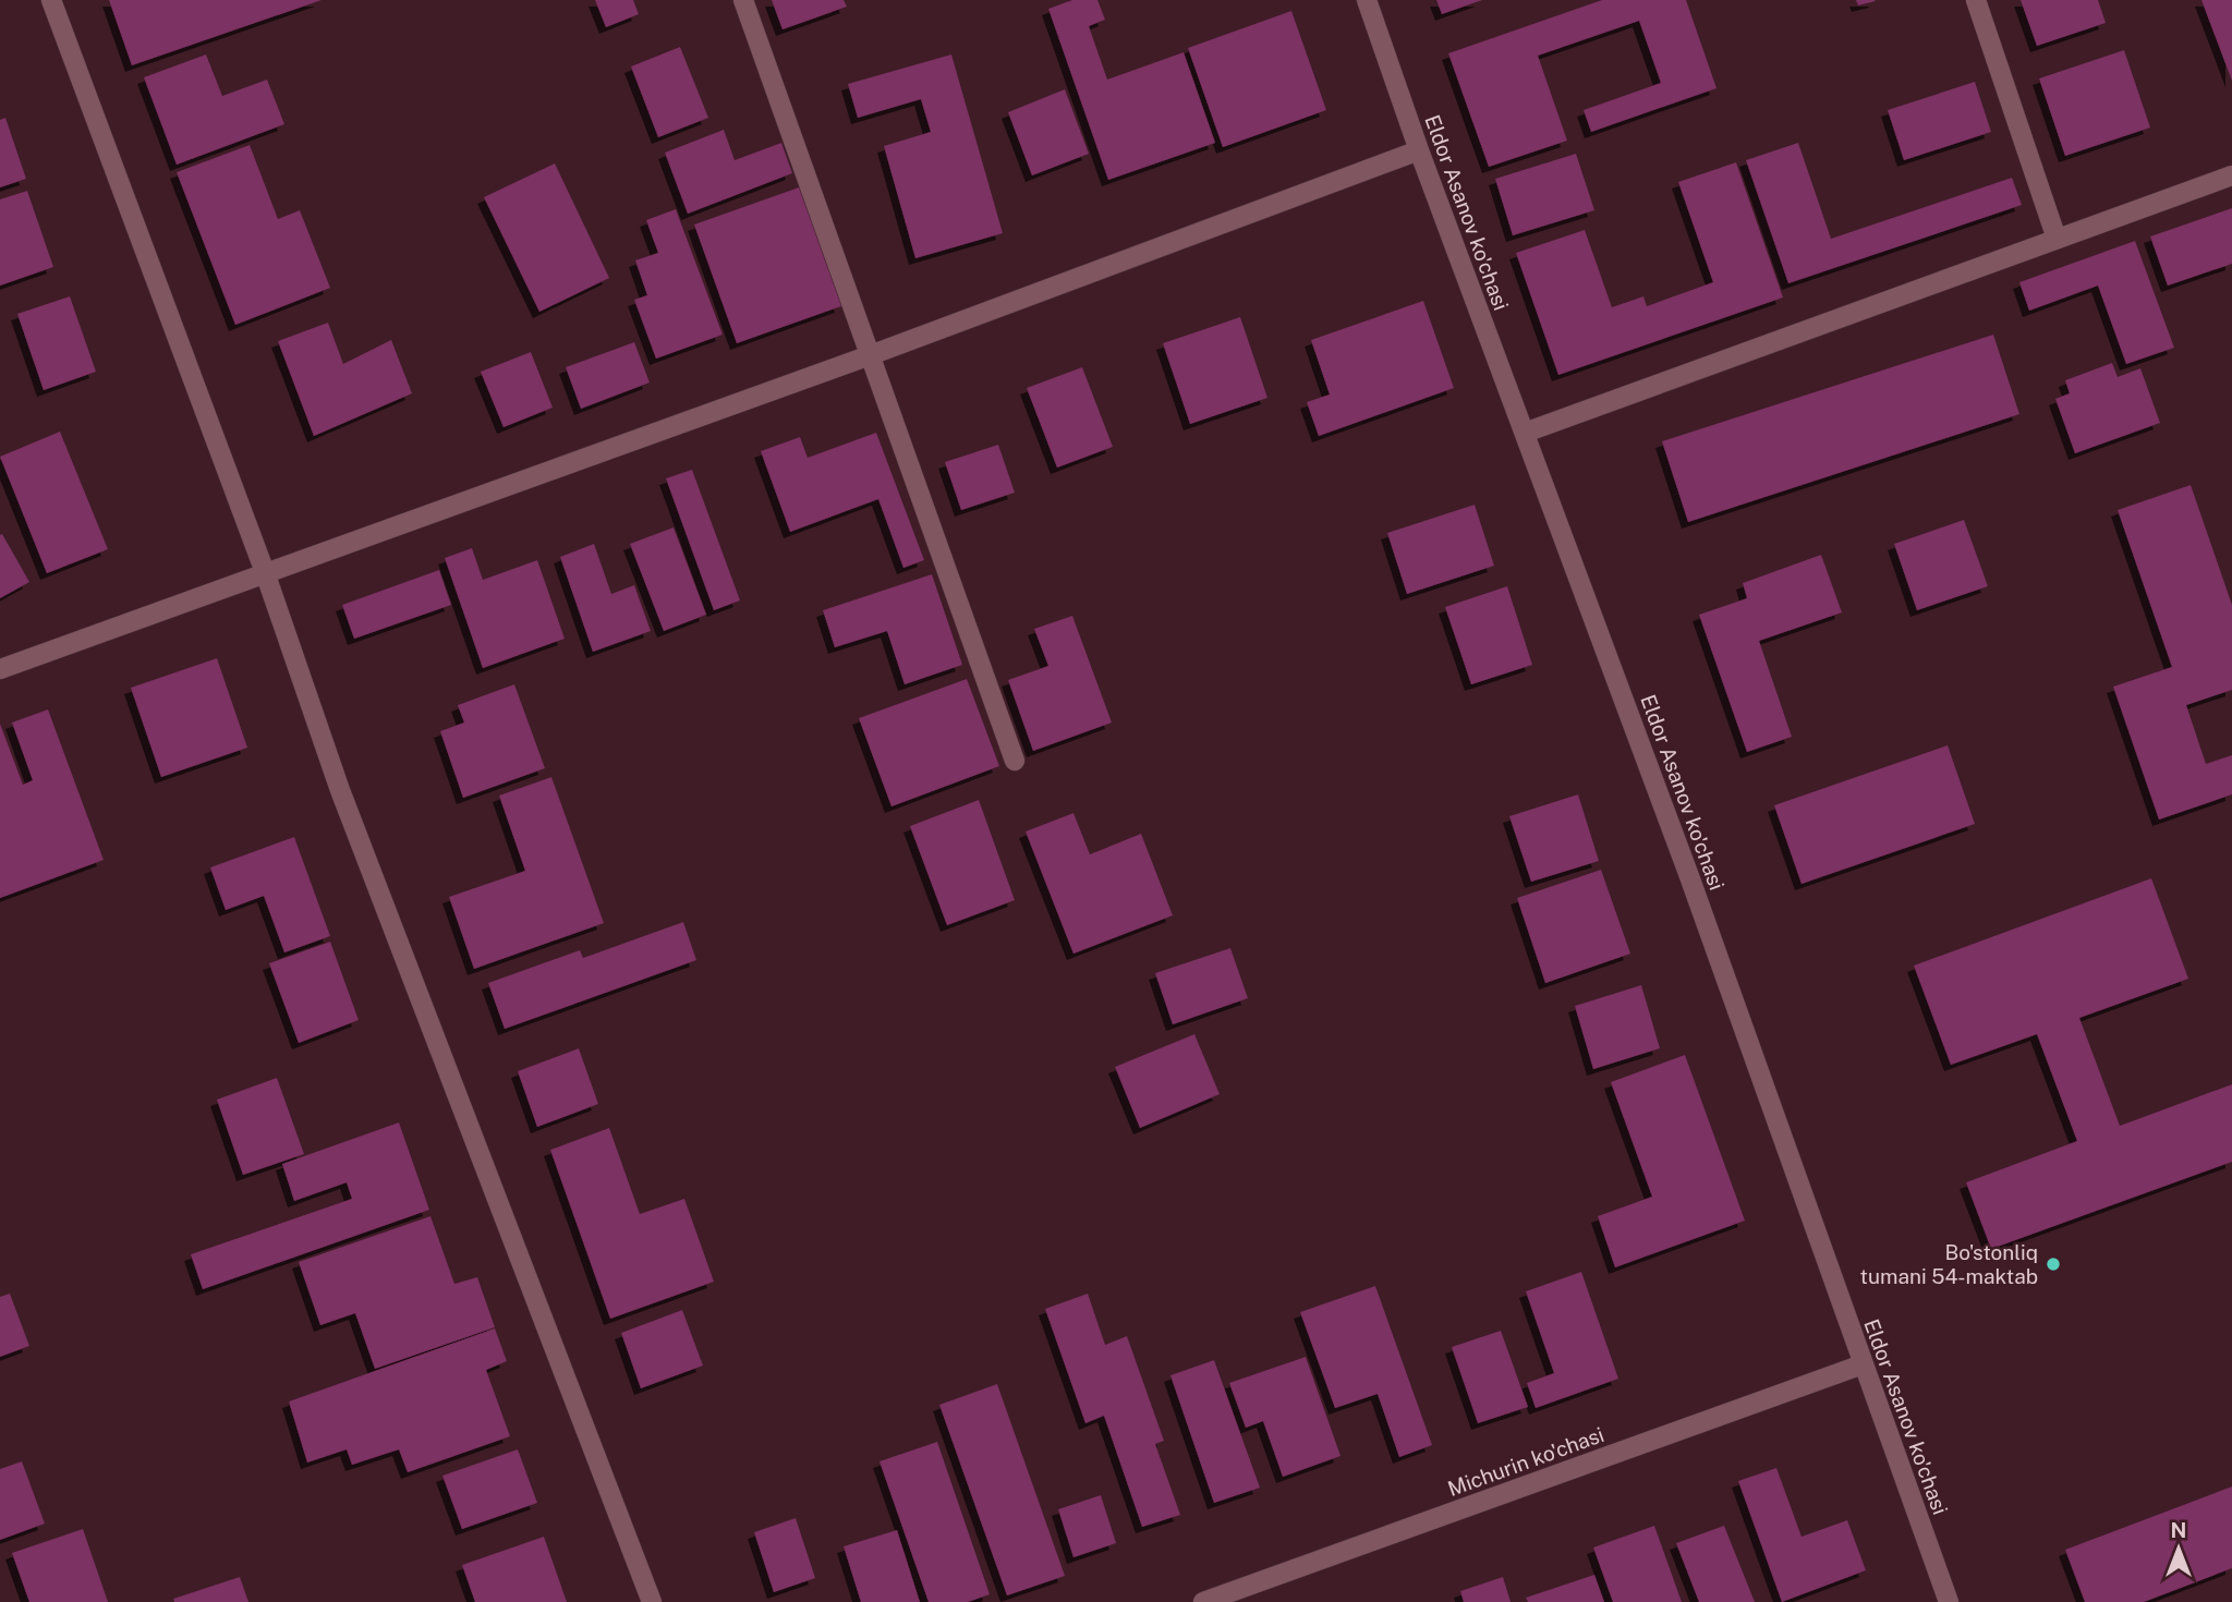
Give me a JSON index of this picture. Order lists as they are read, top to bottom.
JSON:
{
  "streets": {
    "street": ["Eldor Asanov ko'chasi", "Michurin ko'chasi"]
  },
  "crossings": [
    ["Eldor Asanov ko'chasi", "Michurin ko'chasi"]
  ],
  "places": ["Bo'stonliq tumani 54-maktab"],
  "north": "top"
}
